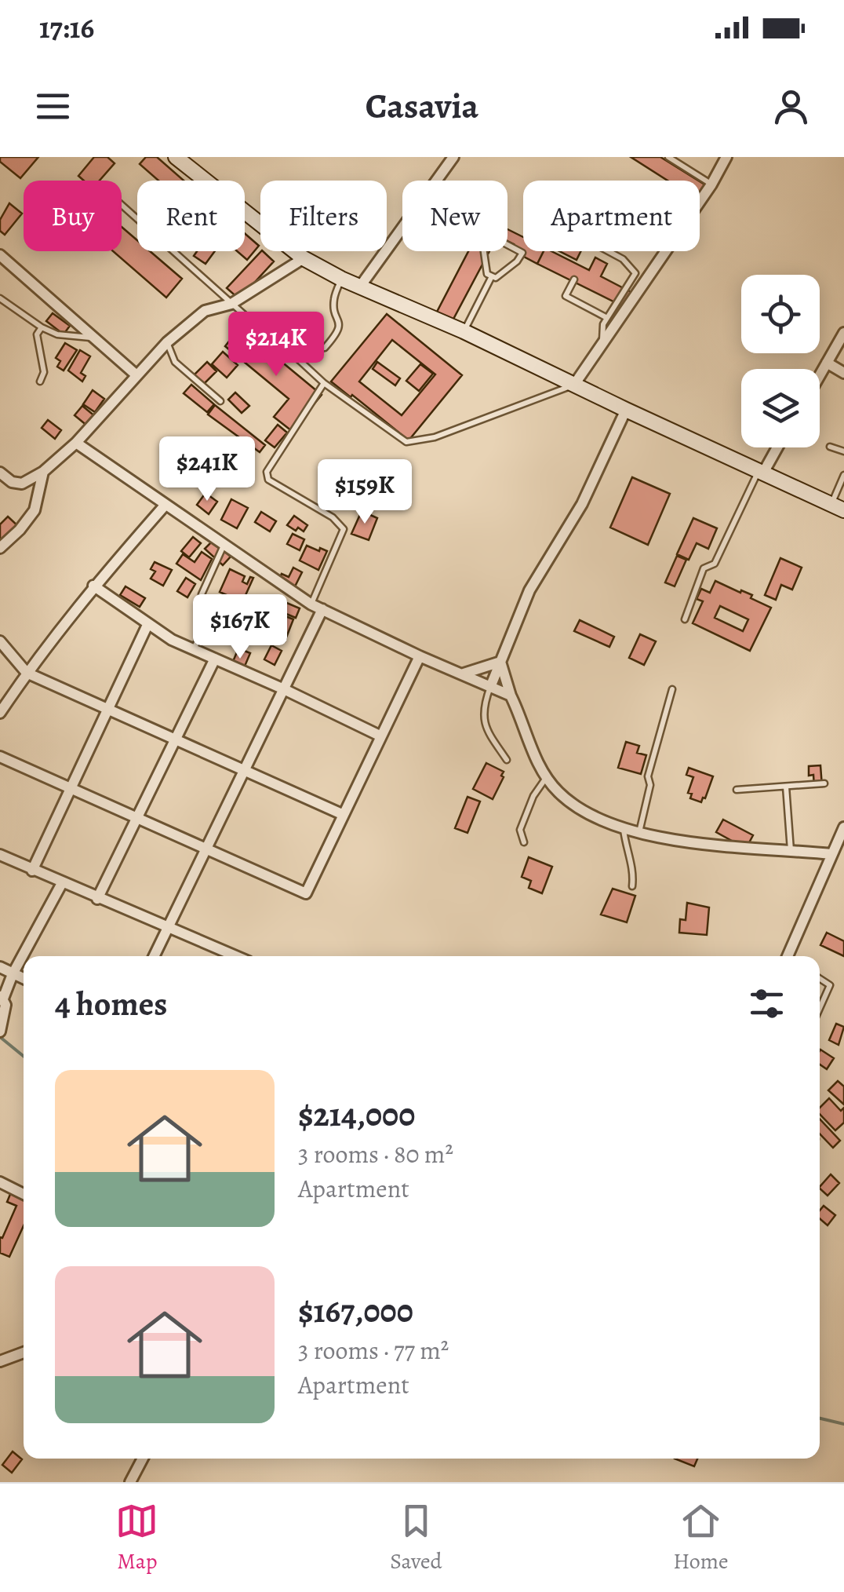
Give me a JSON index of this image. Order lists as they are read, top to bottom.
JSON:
{
  "page": {
    "status": "17:16",
    "header": "Casavia",
    "chip": [
      "Buy",
      "Rent",
      "Filters",
      "New",
      "Apartment"
    ],
    "price": [
      "$214K",
      "$241K",
      "$159K",
      "$167K"
    ],
    "heading": "4 homes",
    "list": [
      {
        "name": "$214,000",
        "note": "3 rooms · 80 m² · Apartment"
      },
      {
        "name": "$167,000",
        "note": "3 rooms · 77 m² · Apartment"
      }
    ],
    "tabs": ["Map", "Saved", "Home"]
  }
}
